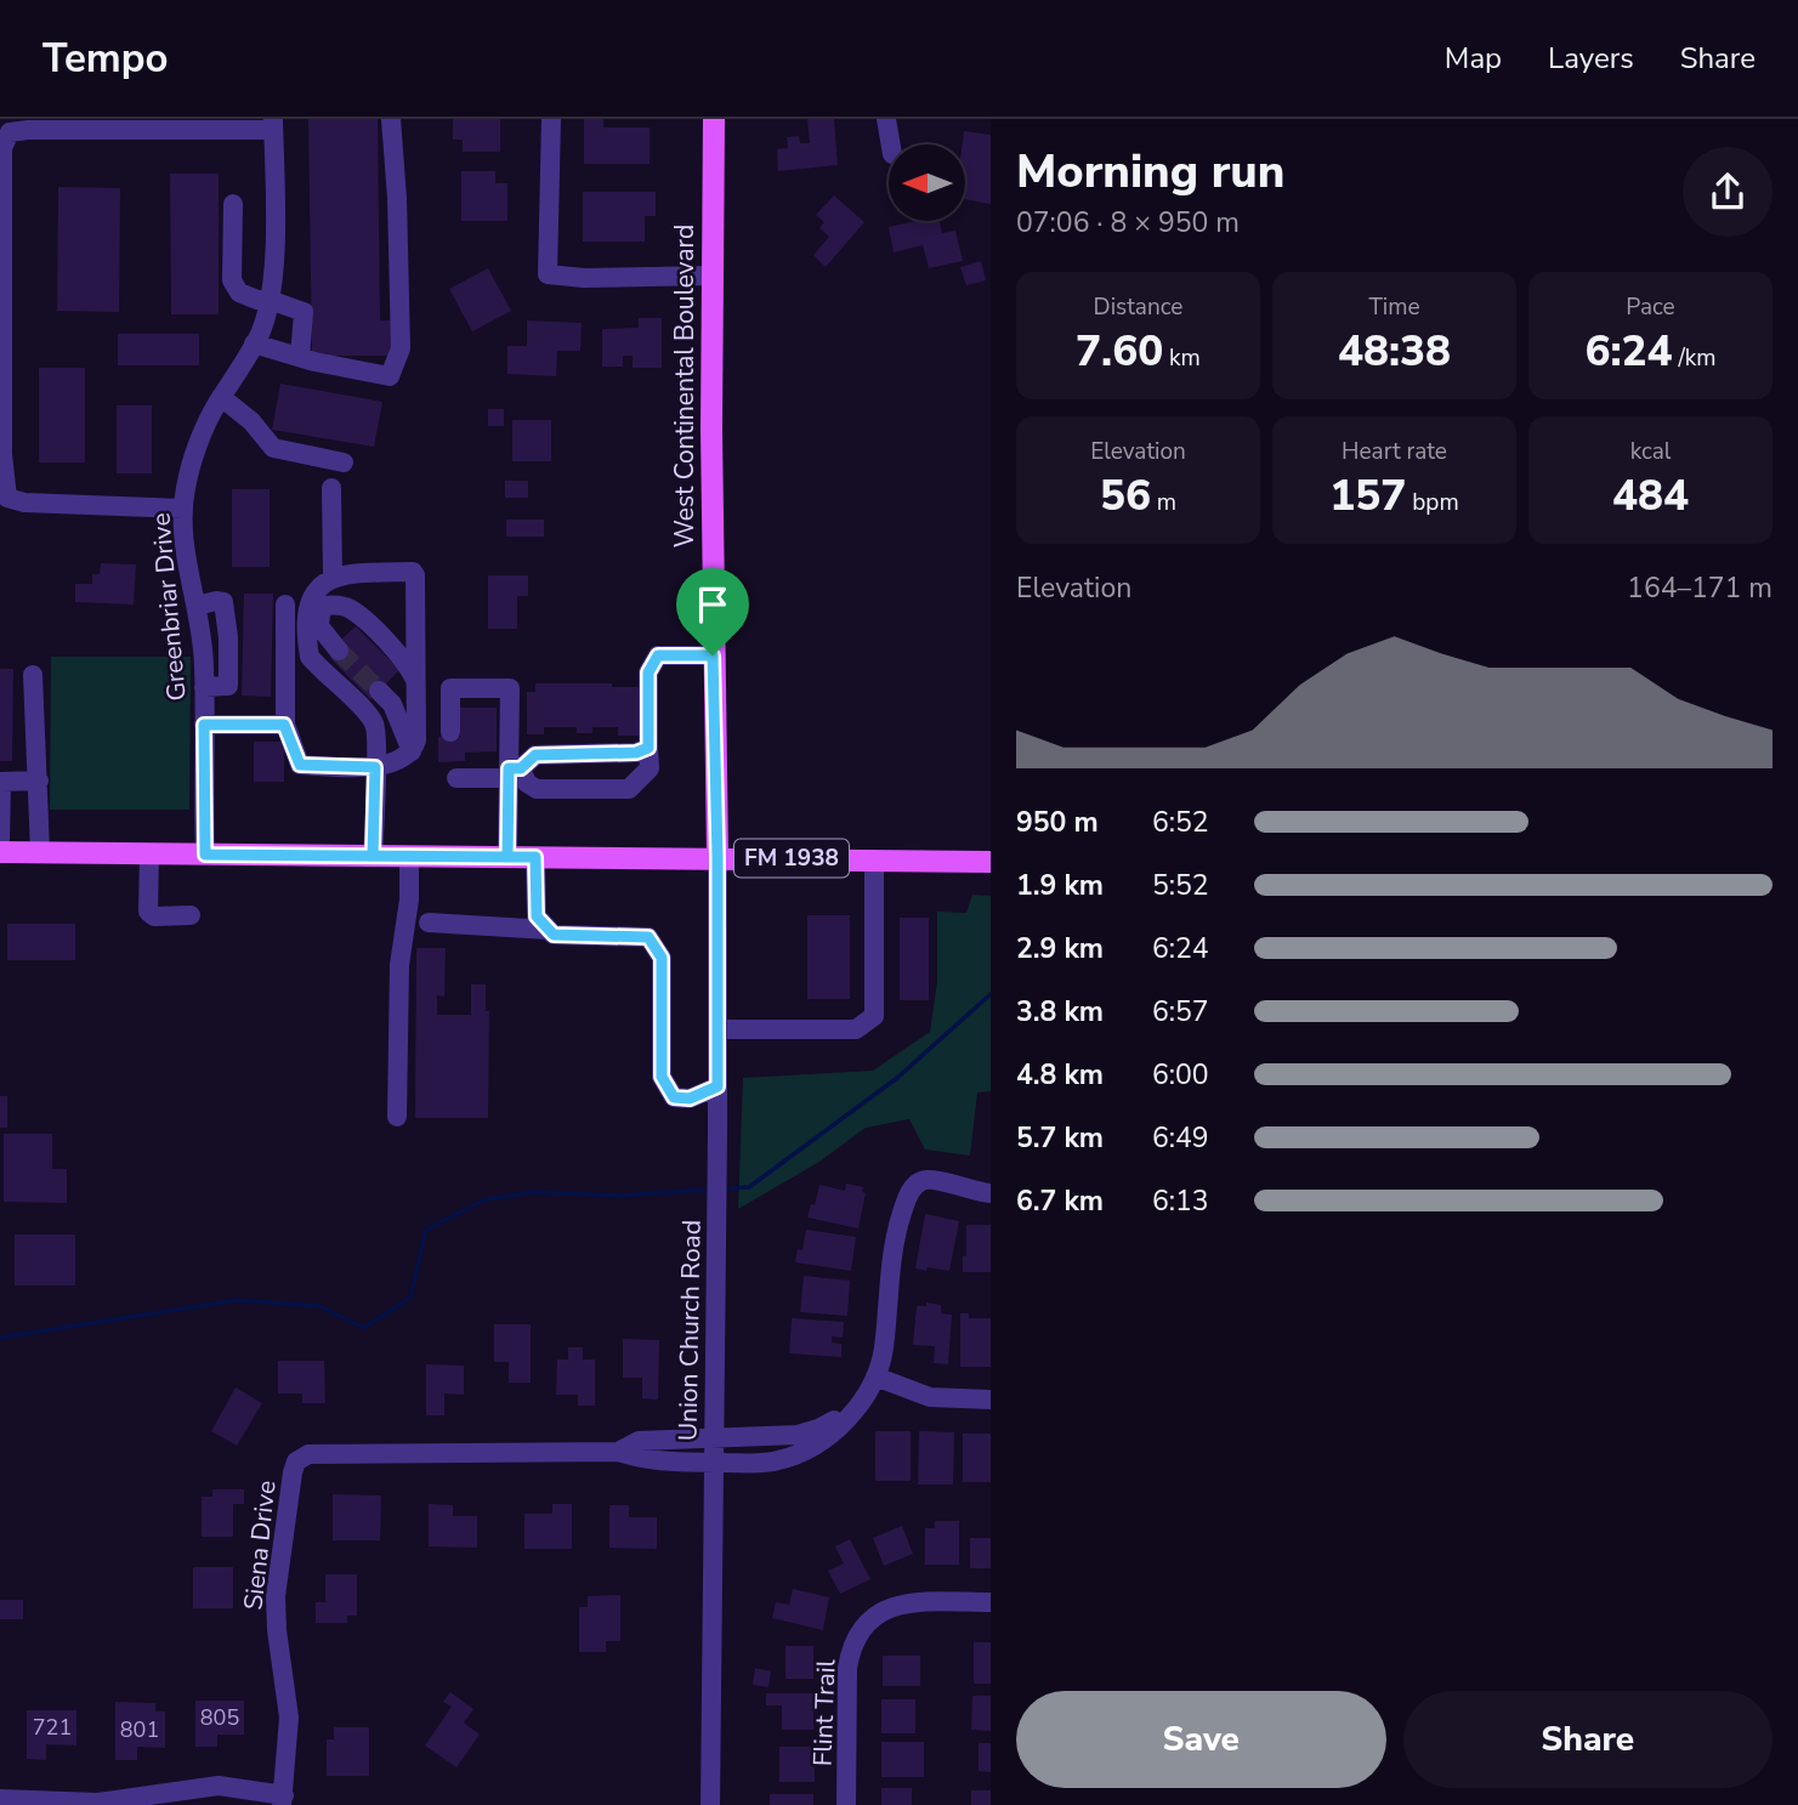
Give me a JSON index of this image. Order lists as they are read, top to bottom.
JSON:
{
  "streets": {
    "main road": ["West Continental Boulevard", "FM 1938"],
    "street": [
      "Greenbriar Drive",
      "Union Church Road",
      "Siena Drive",
      "Flint Trail"
    ]
  },
  "crossings": [
    ["West Continental Boulevard", "FM 1938"],
    ["West Continental Boulevard", "Union Church Road"],
    ["Greenbriar Drive", "FM 1938"],
    ["FM 1938", "Union Church Road"],
    ["Union Church Road", "Siena Drive"]
  ],
  "house_numbers": ["805", "721", "801"],
  "north": "left",
  "page": {
    "header": "Tempo",
    "nav": ["Map", "Layers", "Share"],
    "heading": ["Morning run", "07:06 · 8 × 950 m"],
    "stats": [
      ["Distance", "7.60 km"],
      ["Time", "48:38"],
      ["Pace", "6:24 /km"],
      ["Elevation", "56 m"],
      ["Heart rate", "157 bpm"],
      ["kcal", "484"]
    ],
    "chart": ["Elevation", "164–171 m"],
    "list": [
      {
        "name": "950 m",
        "note": "6:52"
      },
      {
        "name": "1.9 km",
        "note": "5:52"
      },
      {
        "name": "2.9 km",
        "note": "6:24"
      },
      {
        "name": "3.8 km",
        "note": "6:57"
      },
      {
        "name": "4.8 km",
        "note": "6:00"
      },
      {
        "name": "5.7 km",
        "note": "6:49"
      },
      {
        "name": "6.7 km",
        "note": "6:13"
      }
    ],
    "buttons": ["Save", "Share"]
  }
}
